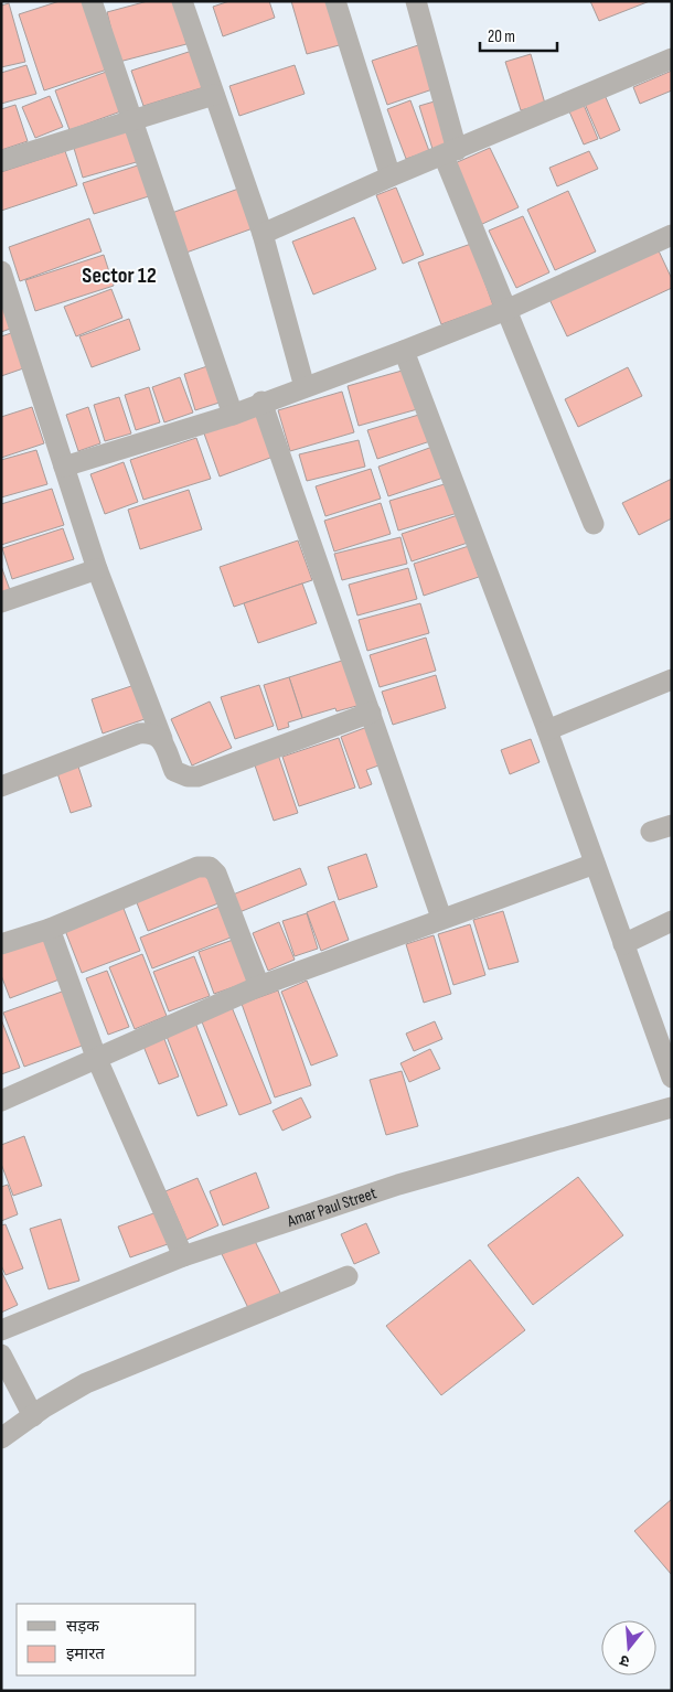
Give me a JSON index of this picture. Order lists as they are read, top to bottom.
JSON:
{
  "streets": {
    "street": ["Amar Paul Street"]
  },
  "districts": ["Sector 12"],
  "legend": ["सड़क", "इमारत"],
  "scale_bar": "20 m",
  "north": "bottom"
}
